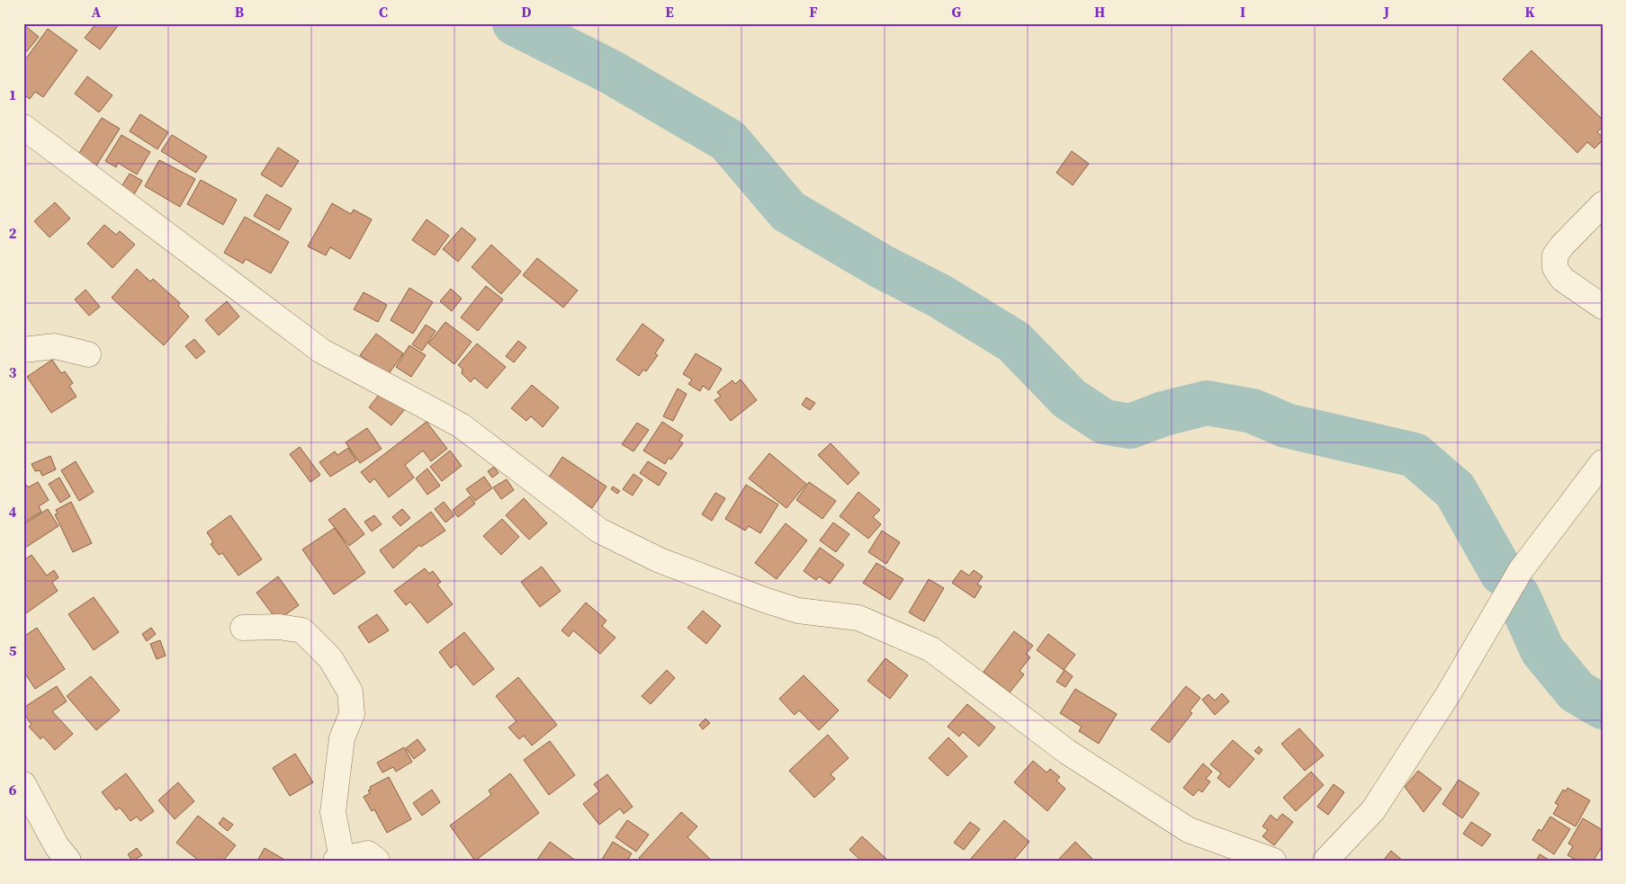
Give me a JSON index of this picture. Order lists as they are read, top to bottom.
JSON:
{
  "grid": {
    "columns": [
      "A",
      "B",
      "C",
      "D",
      "E",
      "F",
      "G",
      "H",
      "I",
      "J",
      "K"
    ],
    "rows": [
      "1",
      "2",
      "3",
      "4",
      "5",
      "6"
    ]
  }
}
